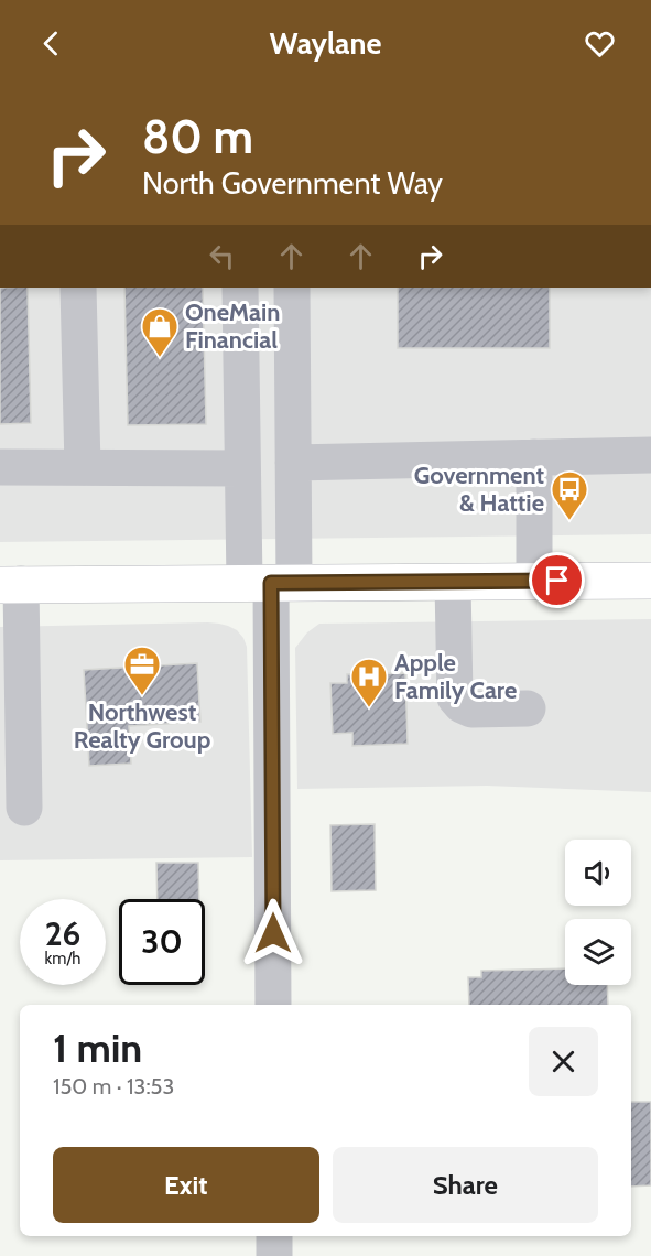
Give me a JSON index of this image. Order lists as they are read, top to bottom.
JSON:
{
  "places": {
    "shop": ["OneMain Financial"],
    "bus stop": ["Government & Hattie"],
    "office": ["Northwest Realty Group"],
    "hospital": ["Apple Family Care"]
  },
  "page": {
    "header": "Waylane",
    "turn": ["80 m", "North Government Way"],
    "speed": "26 km/h",
    "limit": "30",
    "heading": ["1 min", "150 m · 13:53"],
    "buttons": ["Exit", "Share"]
  }
}
